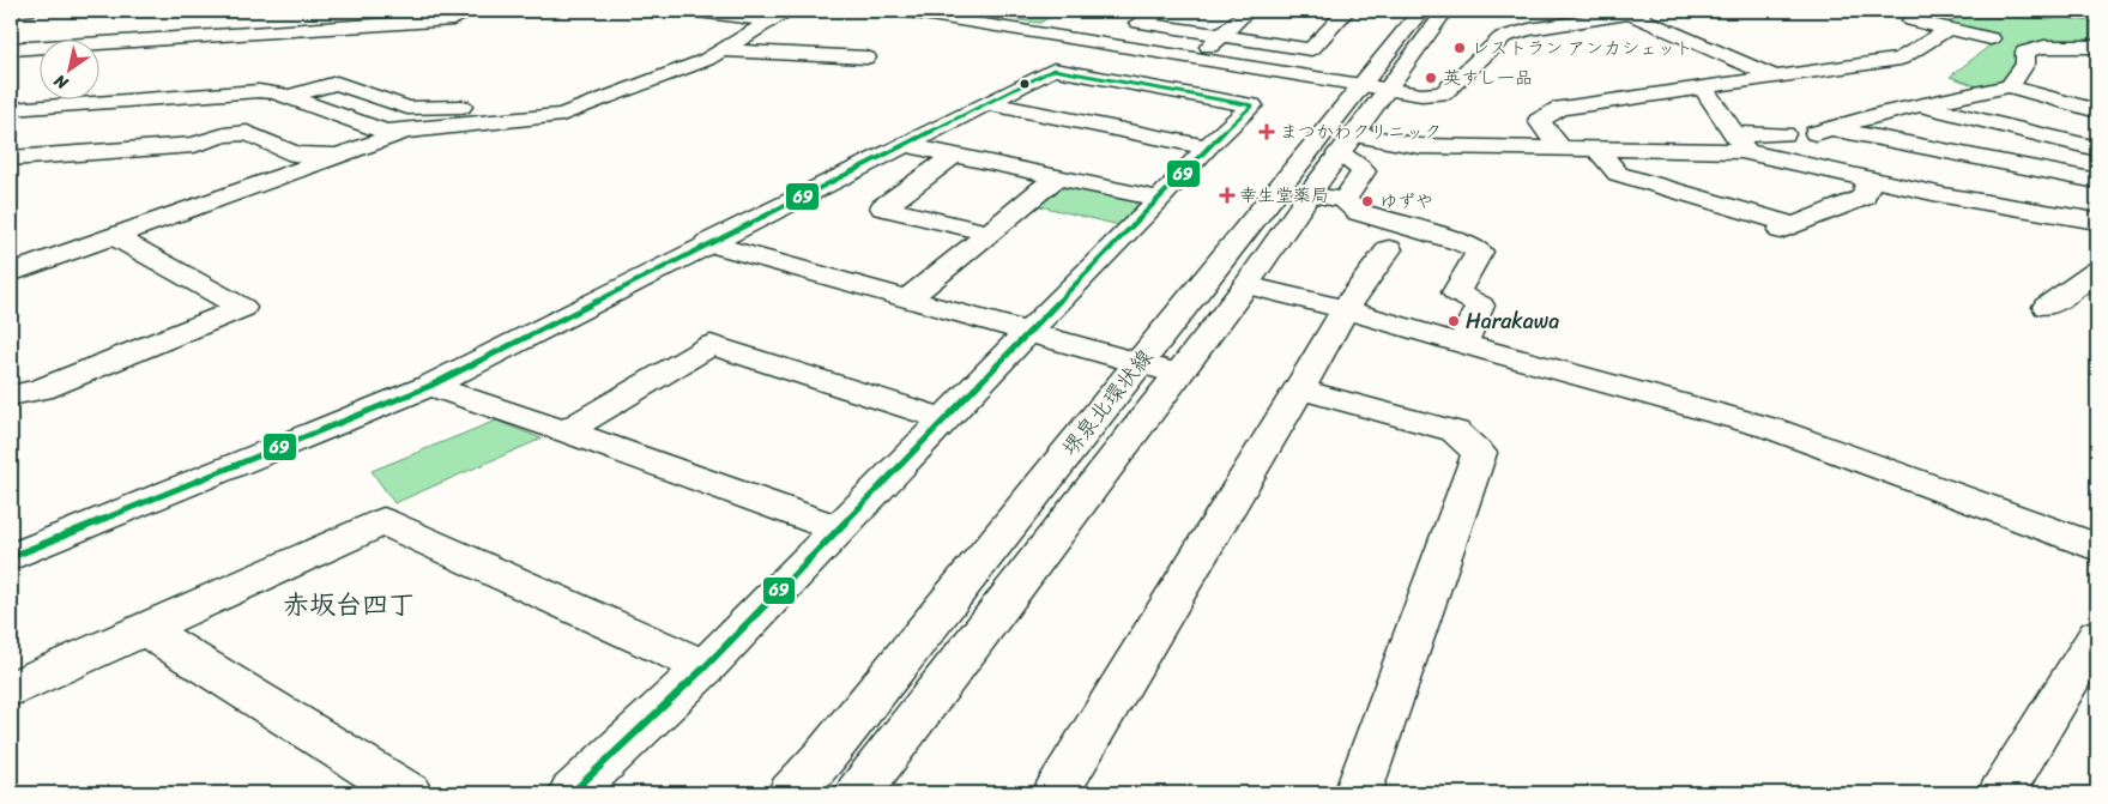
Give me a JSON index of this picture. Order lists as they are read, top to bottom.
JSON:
{
  "streets": {
    "street": ["堺泉北環状線"]
  },
  "districts": ["赤坂台四丁"],
  "places": {
    "other": [
      "レストラン アンカシェット",
      "英すし一品",
      "ゆずや",
      "Harakawa"
    ],
    "health": ["まつかわクリニック", "幸生堂薬局"]
  },
  "lines": ["transit line 69"],
  "north": "bottom left"
}
